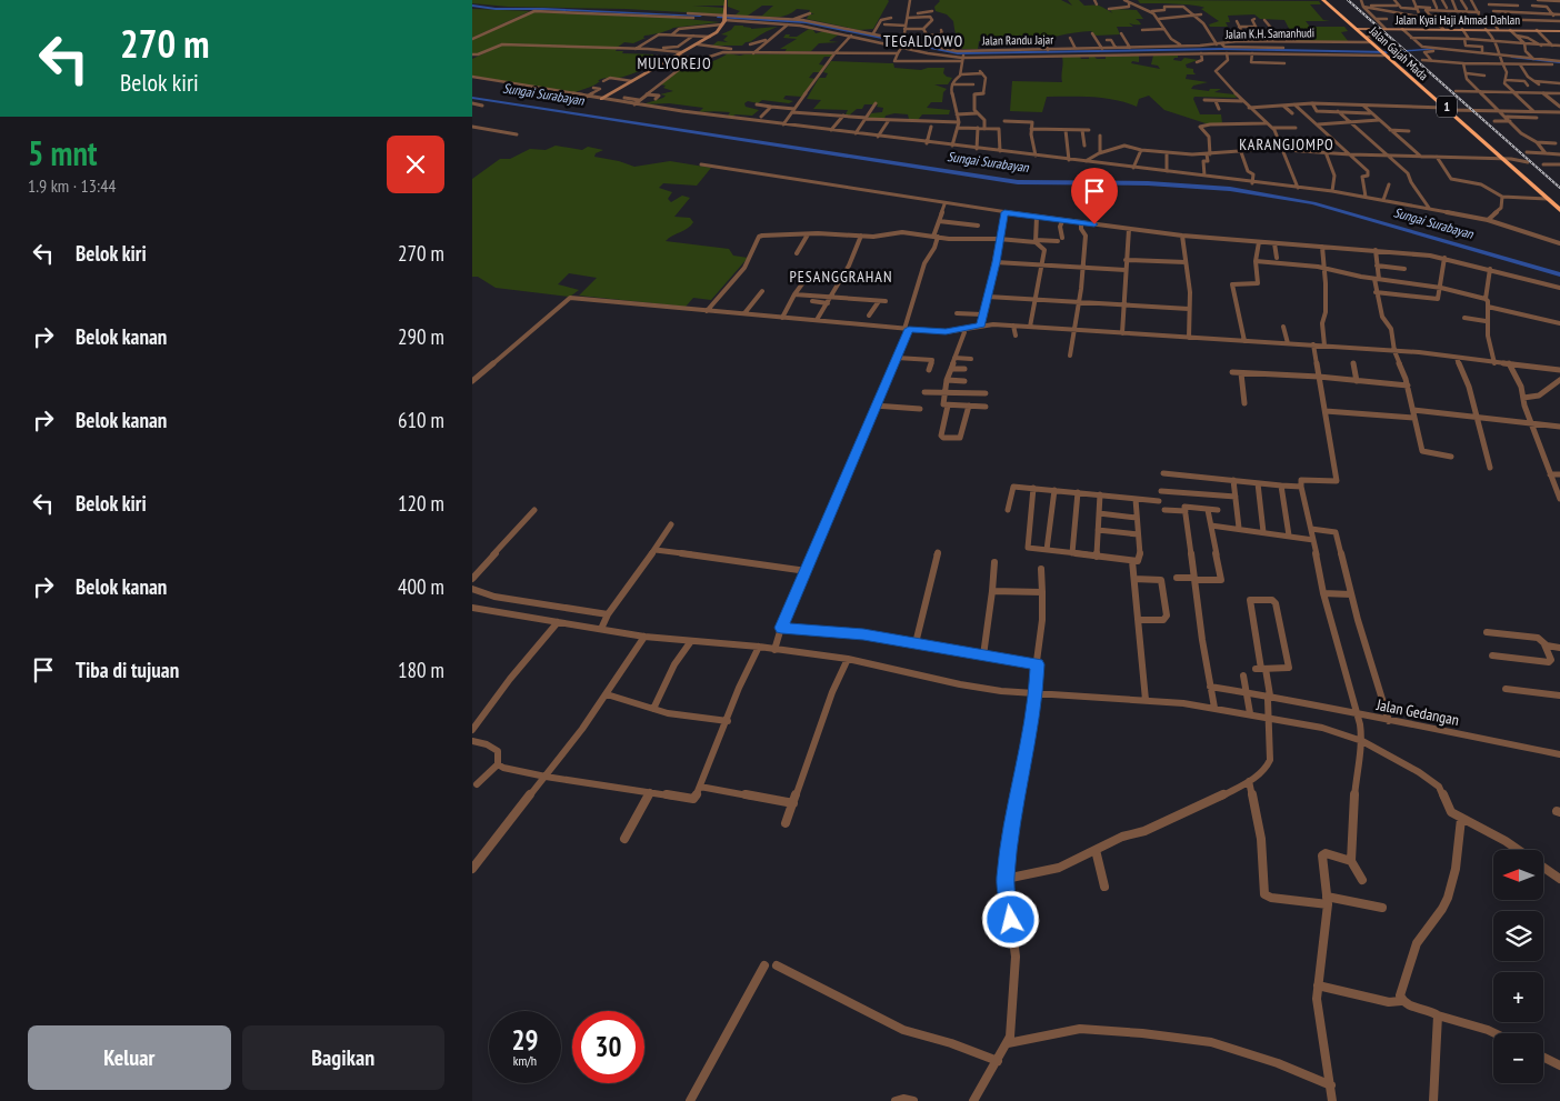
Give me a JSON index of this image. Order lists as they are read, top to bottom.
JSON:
{
  "streets": {
    "highway": ["Jalan Gajah Mada", "1"],
    "street": [
      "Jalan Kyai Haji Ahmad Dahlan",
      "Jalan K.H. Samanhudi",
      "Jalan Randu Jajar",
      "Jalan Gedangan"
    ]
  },
  "crossings": [
    ["Jalan Kyai Haji Ahmad Dahlan", "Jalan Gajah Mada"],
    ["Jalan K.H. Samanhudi", "Jalan Randu Jajar"],
    ["Jalan K.H. Samanhudi", "Jalan Gajah Mada"]
  ],
  "districts": [
    "TEGALDOWO",
    "MULYOREJO",
    "KARANGJOMPO",
    "PESANGGRAHAN"
  ],
  "water": ["Sungai Surabayan"],
  "north": "left",
  "page": {
    "turn": ["270 m", "Belok kiri"],
    "heading": ["5 mnt", "1.9 km · 13:44"],
    "list": [
      {
        "name": "Belok kiri",
        "value": "270 m"
      },
      {
        "name": "Belok kanan",
        "value": "290 m"
      },
      {
        "name": "Belok kanan",
        "value": "610 m"
      },
      {
        "name": "Belok kiri",
        "value": "120 m"
      },
      {
        "name": "Belok kanan",
        "value": "400 m"
      },
      {
        "name": "Tiba di tujuan",
        "value": "180 m"
      }
    ],
    "map_buttons": ["+", "−"],
    "speed": "29 km/h",
    "limit": "30",
    "buttons": ["Keluar", "Bagikan"]
  }
}
